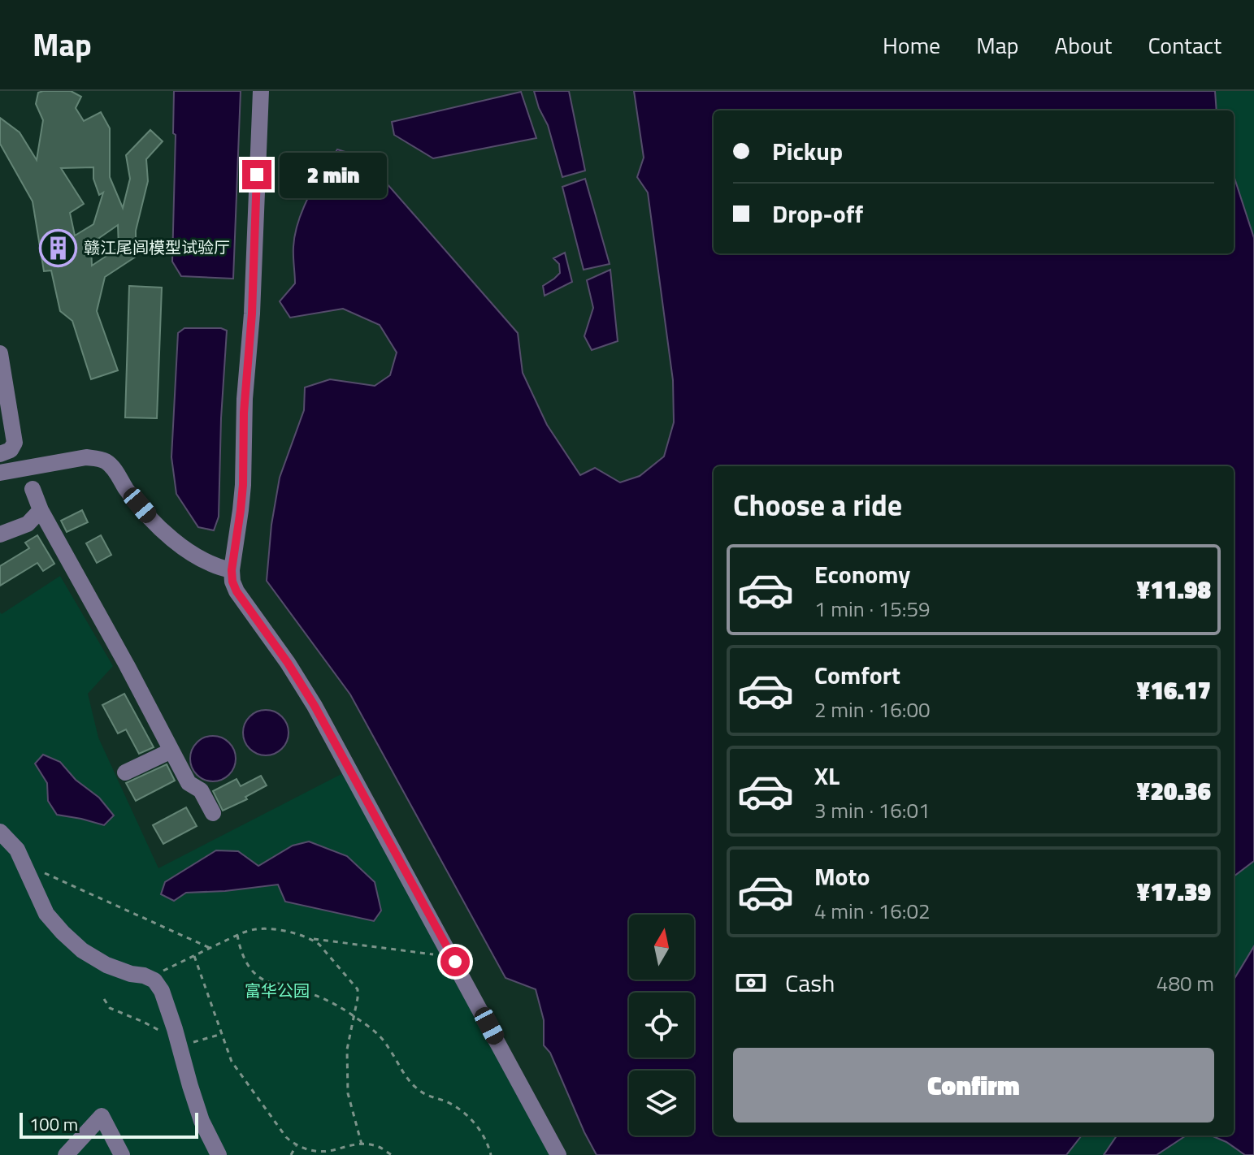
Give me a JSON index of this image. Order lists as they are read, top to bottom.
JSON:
{
  "parks": ["富华公园"],
  "places": {
    "building": ["赣江尾闾模型试验厅"]
  },
  "scale_bar": "100 m",
  "north": "top",
  "page": {
    "header": "Map",
    "nav": [
      "Home",
      "Map",
      "About",
      "Contact"
    ],
    "banner": ["Pickup", "Drop-off"],
    "bubble": "2 min",
    "heading": "Choose a ride",
    "list": [
      {
        "name": "Economy",
        "note": "1 min · 15:59",
        "value": "¥11.98"
      },
      {
        "name": "Comfort",
        "note": "2 min · 16:00",
        "value": "¥16.17"
      },
      {
        "name": "XL",
        "note": "3 min · 16:01",
        "value": "¥20.36"
      },
      {
        "name": "Moto",
        "note": "4 min · 16:02",
        "value": "¥17.39"
      }
    ],
    "pay": ["Cash", "480 m"],
    "buttons": "Confirm",
    "scale": "100 m"
  }
}
